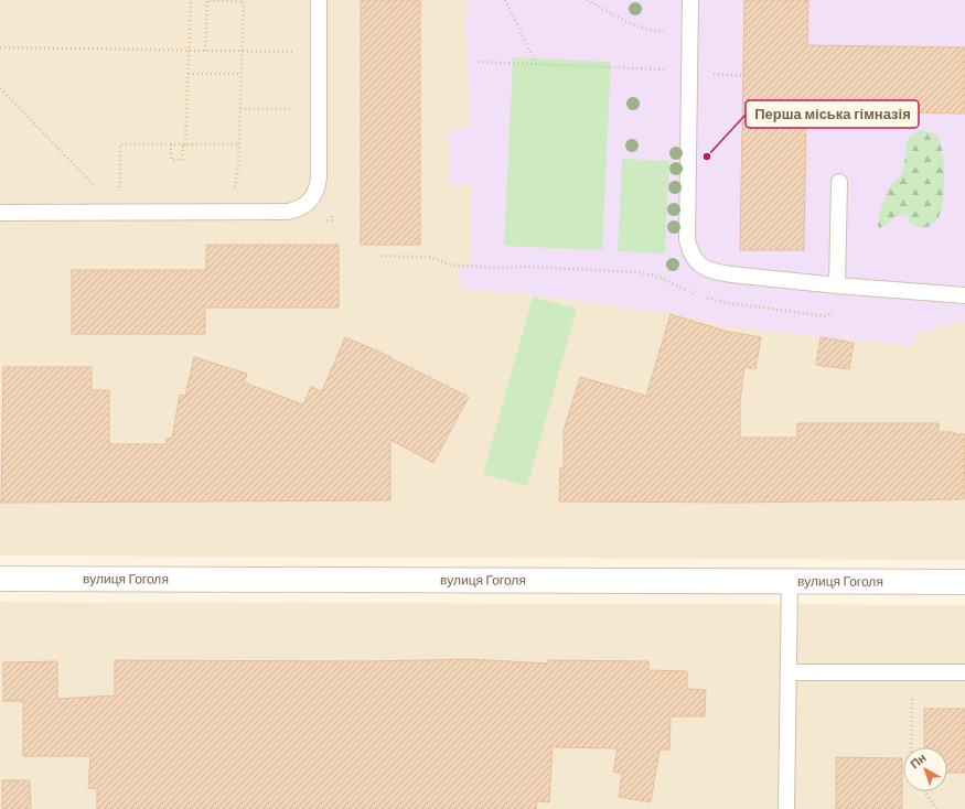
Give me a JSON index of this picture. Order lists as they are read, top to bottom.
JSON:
{
  "streets": {
    "street": ["вулиця Гоголя"]
  },
  "places": ["Перша міська гімназія"],
  "north": "top left"
}
